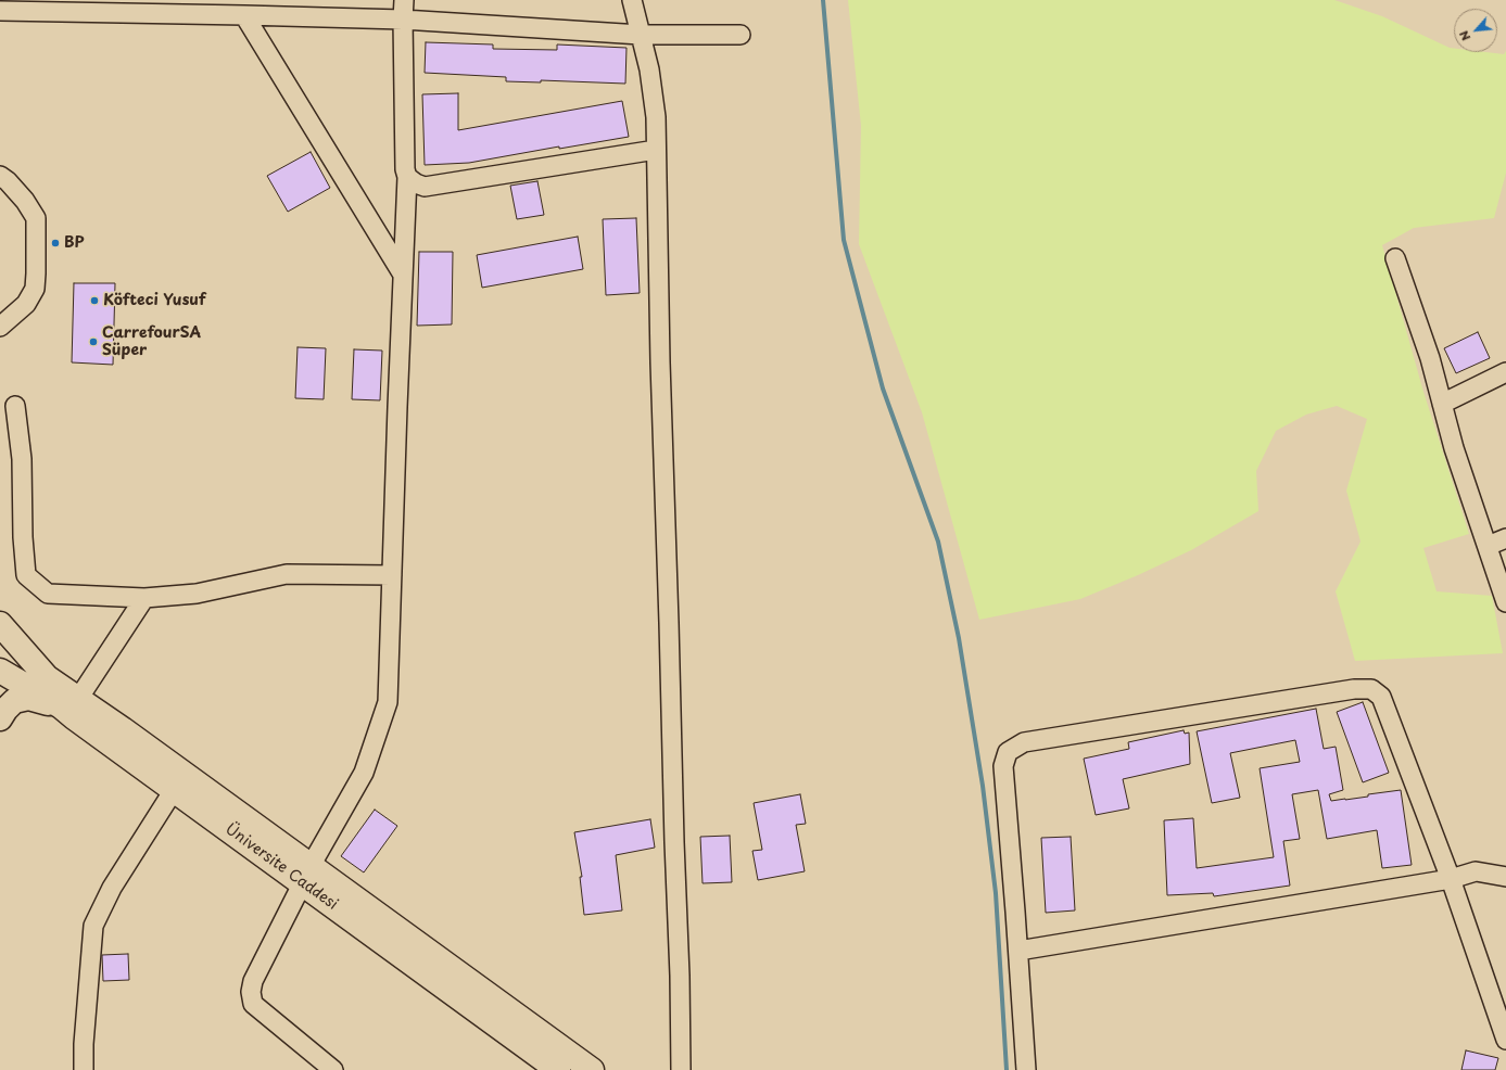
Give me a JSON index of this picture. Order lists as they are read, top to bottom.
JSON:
{
  "streets": {
    "main road": ["Üniversite Caddesi"]
  },
  "places": ["BP", "Köfteci Yusuf", "CarrefourSA Süper"],
  "north": "bottom left"
}
